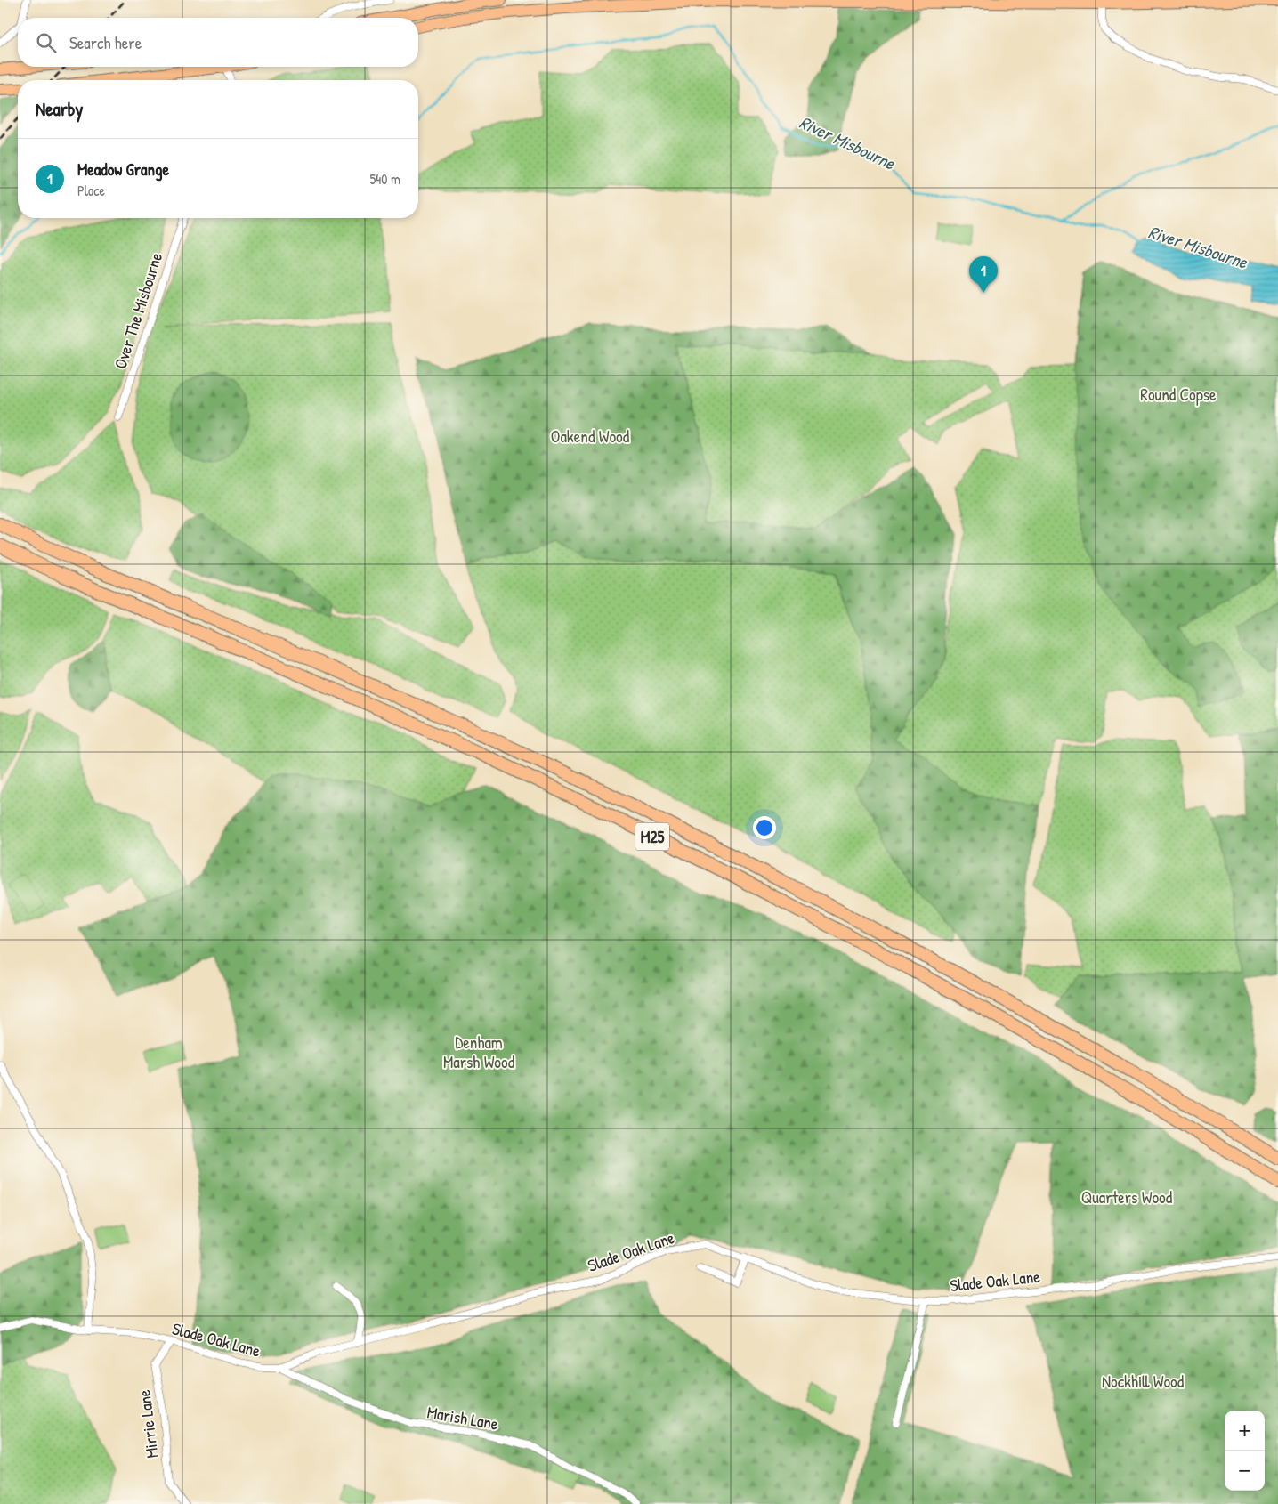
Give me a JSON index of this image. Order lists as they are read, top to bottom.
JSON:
{
  "streets": {
    "highway": ["M25"],
    "street": [
      "Over The Misbourne",
      "Slade Oak Lane",
      "Marish Lane",
      "Mirrie Lane"
    ]
  },
  "crossings": [
    ["Slade Oak Lane", "Marish Lane"],
    ["Slade Oak Lane", "Mirrie Lane"]
  ],
  "water": ["River Misbourne"],
  "parks": [
    "Round Copse",
    "Oakend Wood",
    "Denham Marsh Wood",
    "Quarters Wood",
    "Nockhill Wood"
  ],
  "page": {
    "search": "Search here",
    "heading": "Nearby",
    "list": [
      {
        "mark": "1",
        "name": "Meadow Grange",
        "note": "Place",
        "value": "540 m"
      }
    ],
    "pins": "1",
    "map_buttons": ["+", "−"]
  }
}
